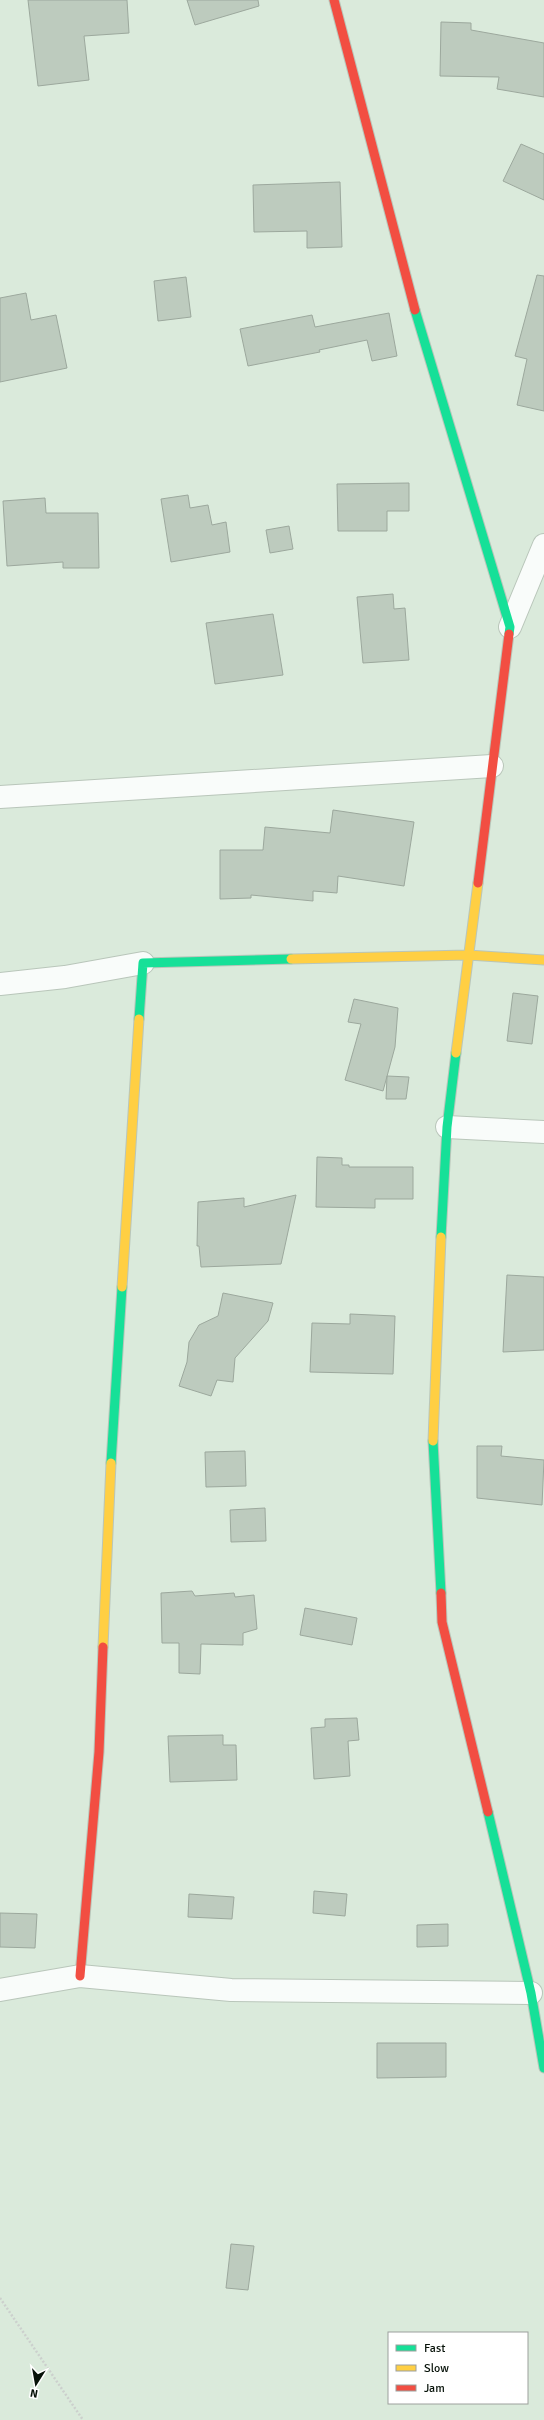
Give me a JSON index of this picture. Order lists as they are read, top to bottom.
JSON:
{
  "legend": ["Fast", "Slow", "Jam"],
  "north": "bottom"
}
